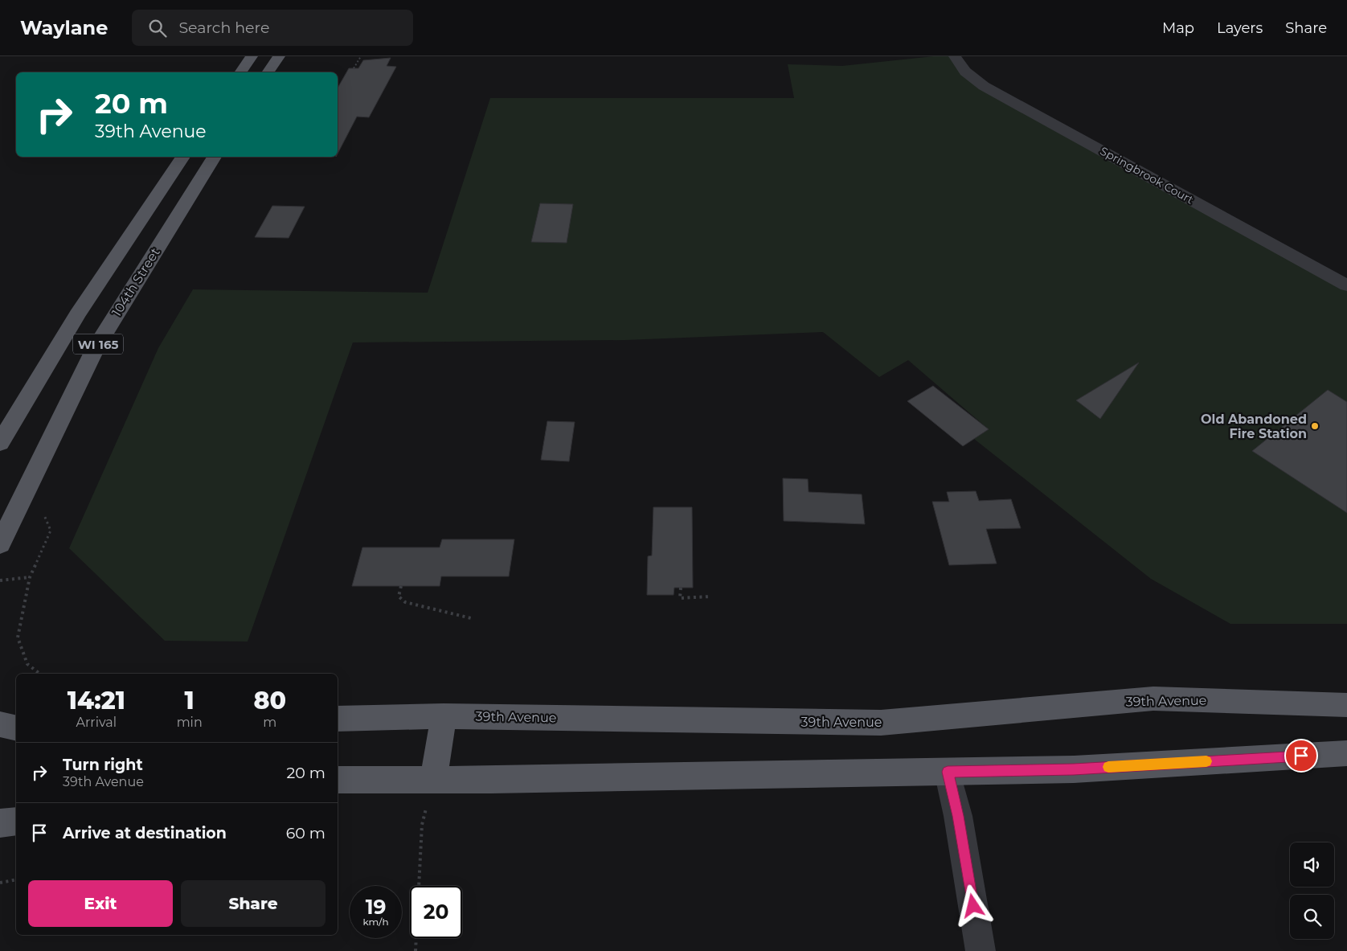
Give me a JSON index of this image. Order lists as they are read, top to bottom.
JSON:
{
  "streets": {
    "main road": ["104th Street", "WI 165", "39th Avenue"],
    "street": ["Springbrook Court"]
  },
  "places": ["Old Abandoned Fire Station"],
  "page": {
    "header": "Waylane",
    "search": "Search here",
    "nav": ["Map", "Layers", "Share"],
    "turn": ["20 m", "39th Avenue"],
    "eta": [
      "14:21",
      "Arrival",
      "1",
      "min",
      "80",
      "m"
    ],
    "list": [
      {
        "name": "Turn right",
        "note": "39th Avenue",
        "value": "20 m"
      },
      {
        "name": "Arrive at destination",
        "value": "60 m"
      }
    ],
    "buttons": ["Exit", "Share"],
    "speed": "19 km/h",
    "limit": "20"
  }
}
